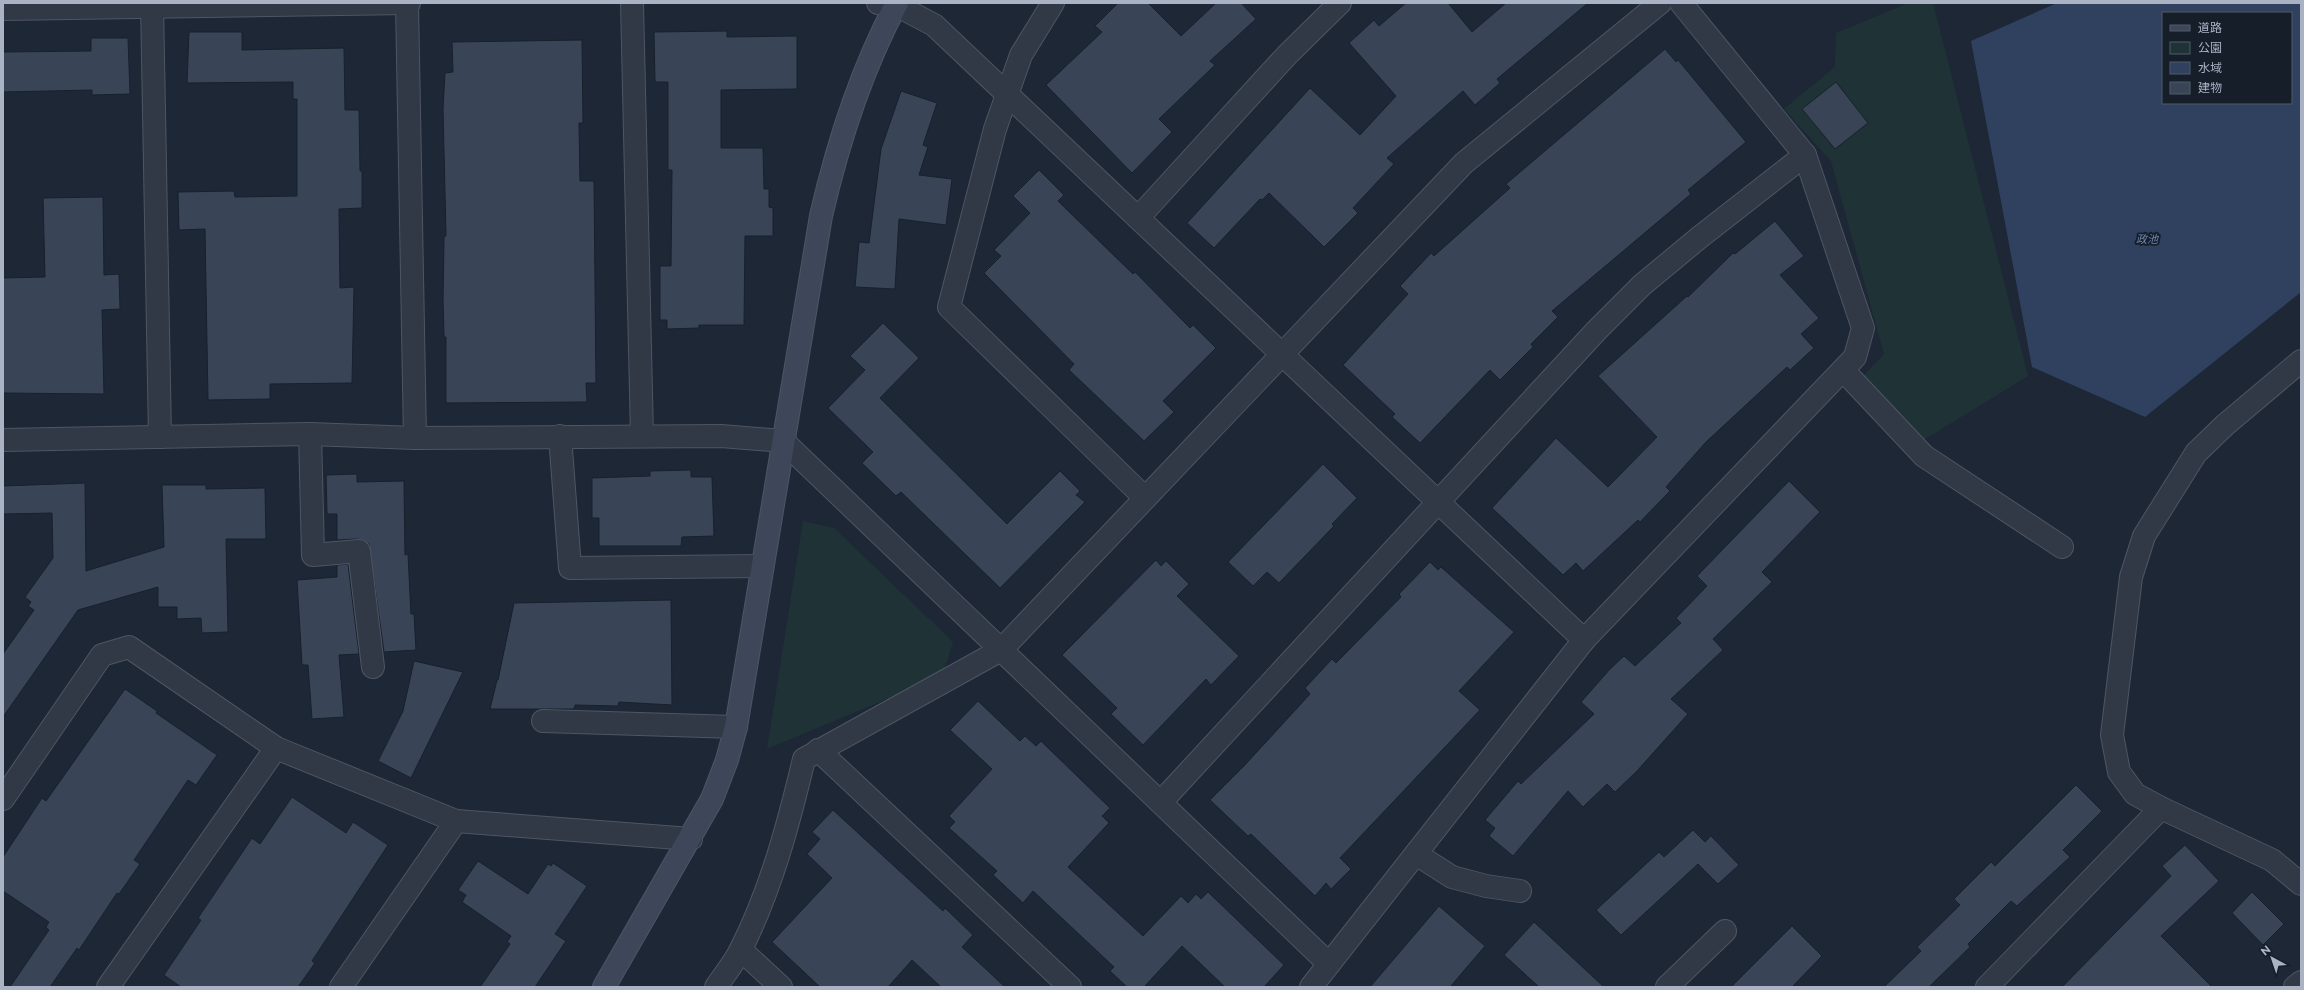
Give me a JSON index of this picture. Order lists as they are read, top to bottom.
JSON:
{
  "water": ["政池"],
  "legend": [
    "道路",
    "公園",
    "水域",
    "建物"
  ],
  "north": "top left"
}
